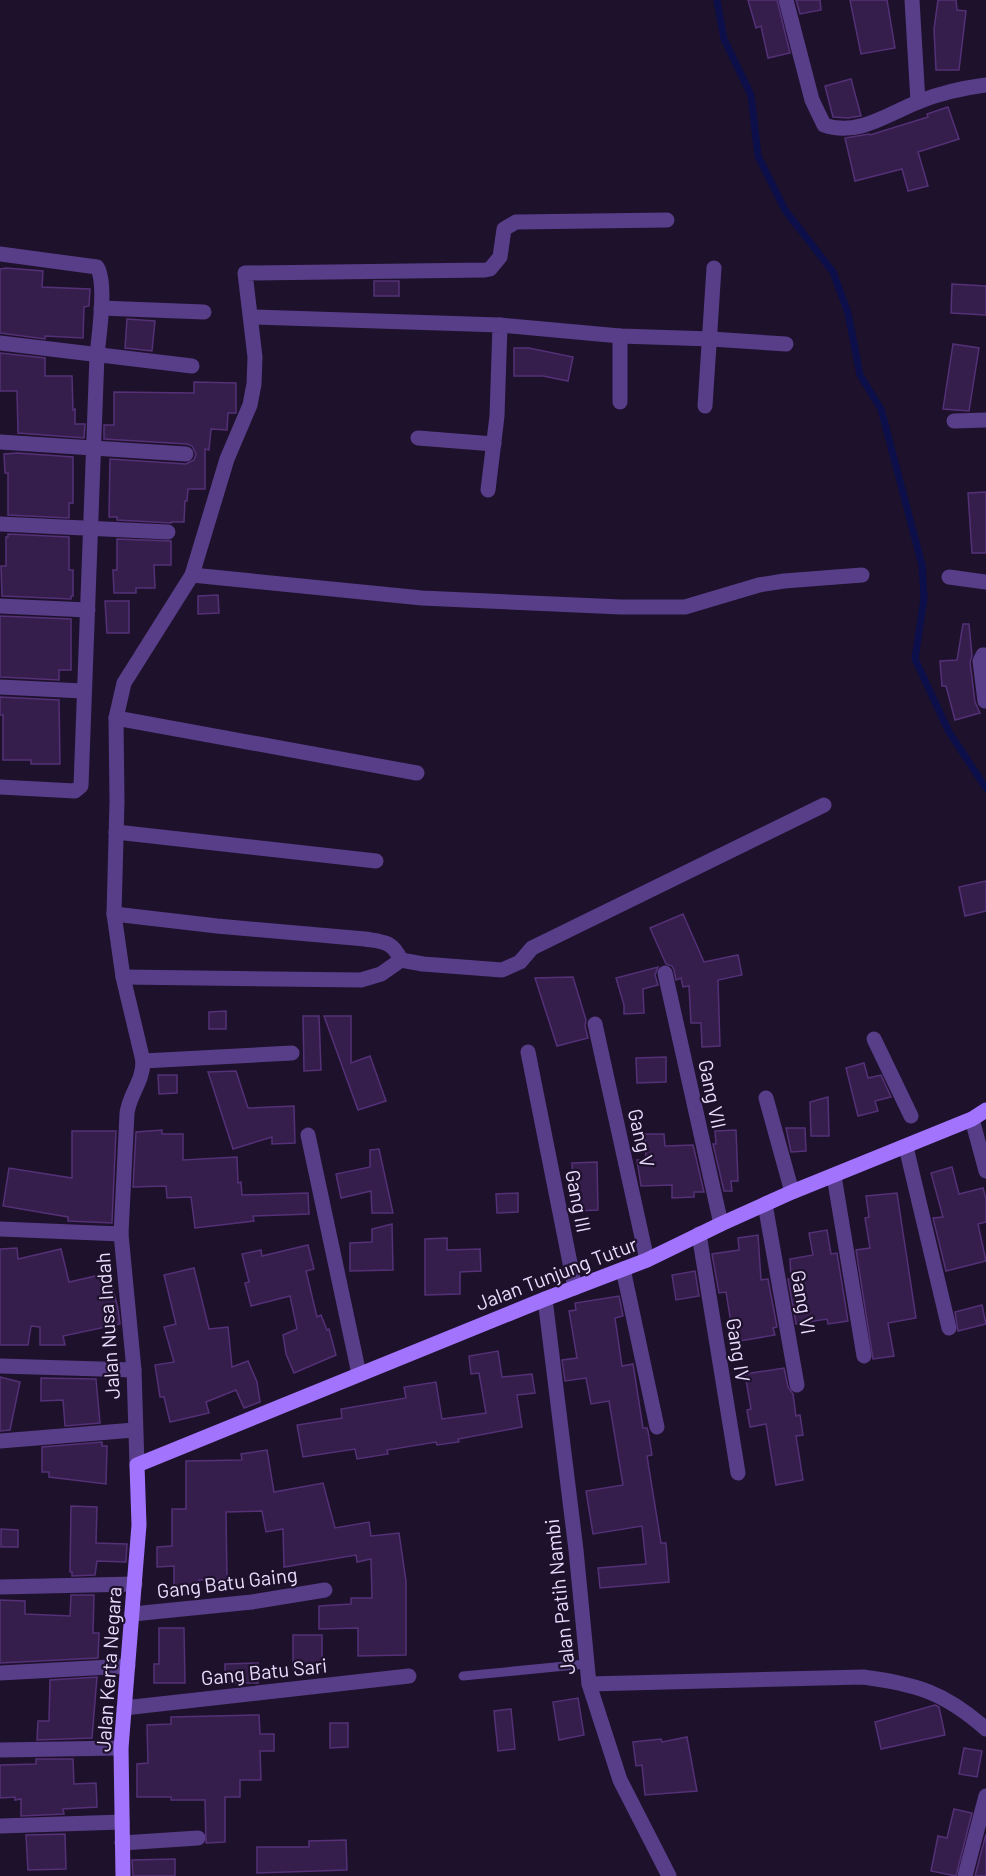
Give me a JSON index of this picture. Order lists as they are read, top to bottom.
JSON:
{
  "streets": {
    "street": [
      "Gang VII",
      "Gang V",
      "Gang III",
      "Jalan Tunjung Tutur",
      "Gang VI",
      "Jalan Nusa Indah",
      "Gang IV",
      "Gang Batu Gaing",
      "Jalan Patih Nambi",
      "Jalan Kerta Negara",
      "Gang Batu Sari"
    ]
  },
  "crossings": [
    ["Gang VII", "Jalan Tunjung Tutur"],
    ["Gang V", "Jalan Tunjung Tutur"],
    ["Gang III", "Jalan Tunjung Tutur"],
    ["Jalan Tunjung Tutur", "Gang VI"],
    ["Jalan Tunjung Tutur", "Jalan Nusa Indah"],
    ["Jalan Tunjung Tutur", "Gang IV"],
    ["Jalan Tunjung Tutur", "Jalan Patih Nambi"],
    ["Jalan Tunjung Tutur", "Jalan Kerta Negara"],
    ["Jalan Nusa Indah", "Jalan Kerta Negara"],
    ["Gang Batu Gaing", "Jalan Kerta Negara"],
    ["Jalan Kerta Negara", "Gang Batu Sari"]
  ]
}
